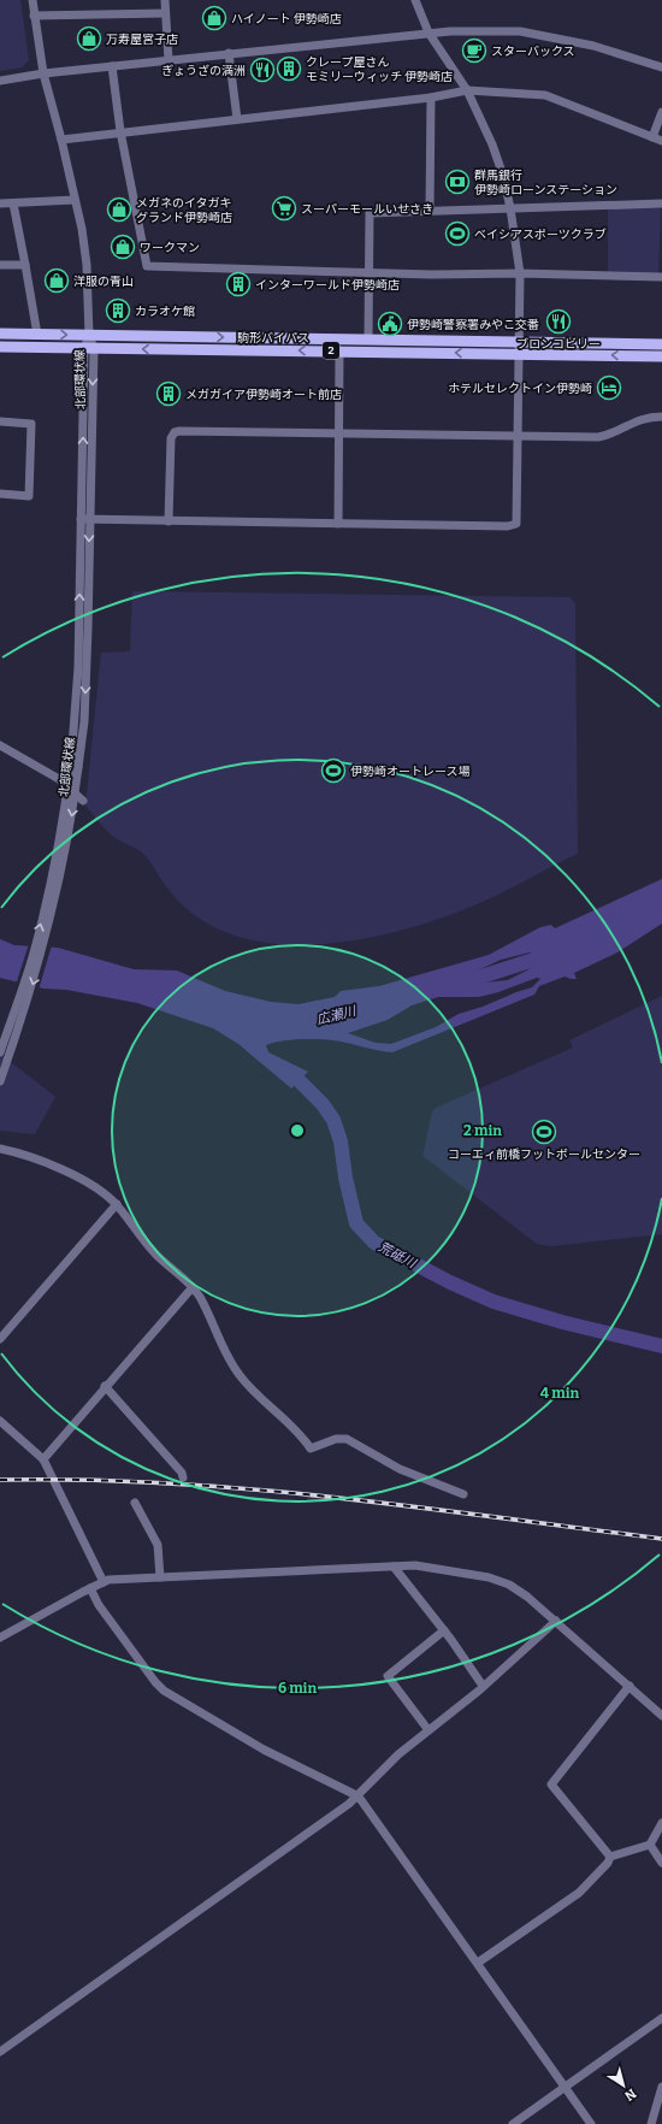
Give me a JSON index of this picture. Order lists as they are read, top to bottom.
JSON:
{
  "streets": {
    "main road": ["駒形バイパス", "2"],
    "street": ["北部環状線"]
  },
  "crossings": [
    ["駒形バイパス", "北部環状線"]
  ],
  "water": ["広瀬川", "荒砥川"],
  "places": {
    "shop": [
      "ハイノート 伊勢崎店",
      "万寿屋宮子店",
      "メガネのイタガキ グランド伊勢崎店",
      "ワークマン",
      "洋服の青山"
    ],
    "cafe": ["スターバックス"],
    "building": [
      "クレープ屋さん モミリーウィッチ 伊勢崎店",
      "インターワールド伊勢崎店",
      "カラオケ館",
      "メガガイア伊勢崎オート前店"
    ],
    "restaurant": ["ぎょうざの満洲", "ブロンコビリー"],
    "bank": ["群馬銀行 伊勢崎ローンステーション"],
    "supermarket": ["スーパーモールいせさき"],
    "sports": ["ベイシアスポーツクラブ", "伊勢崎オートレース場", "コーエィ前橋フットボールセンター"],
    "public building": ["伊勢崎警察署みやこ交番"],
    "hotel": ["ホテルセレクトイン伊勢崎"]
  },
  "north": "bottom right",
  "rings": ["2 min", "4 min", "6 min"]
}
